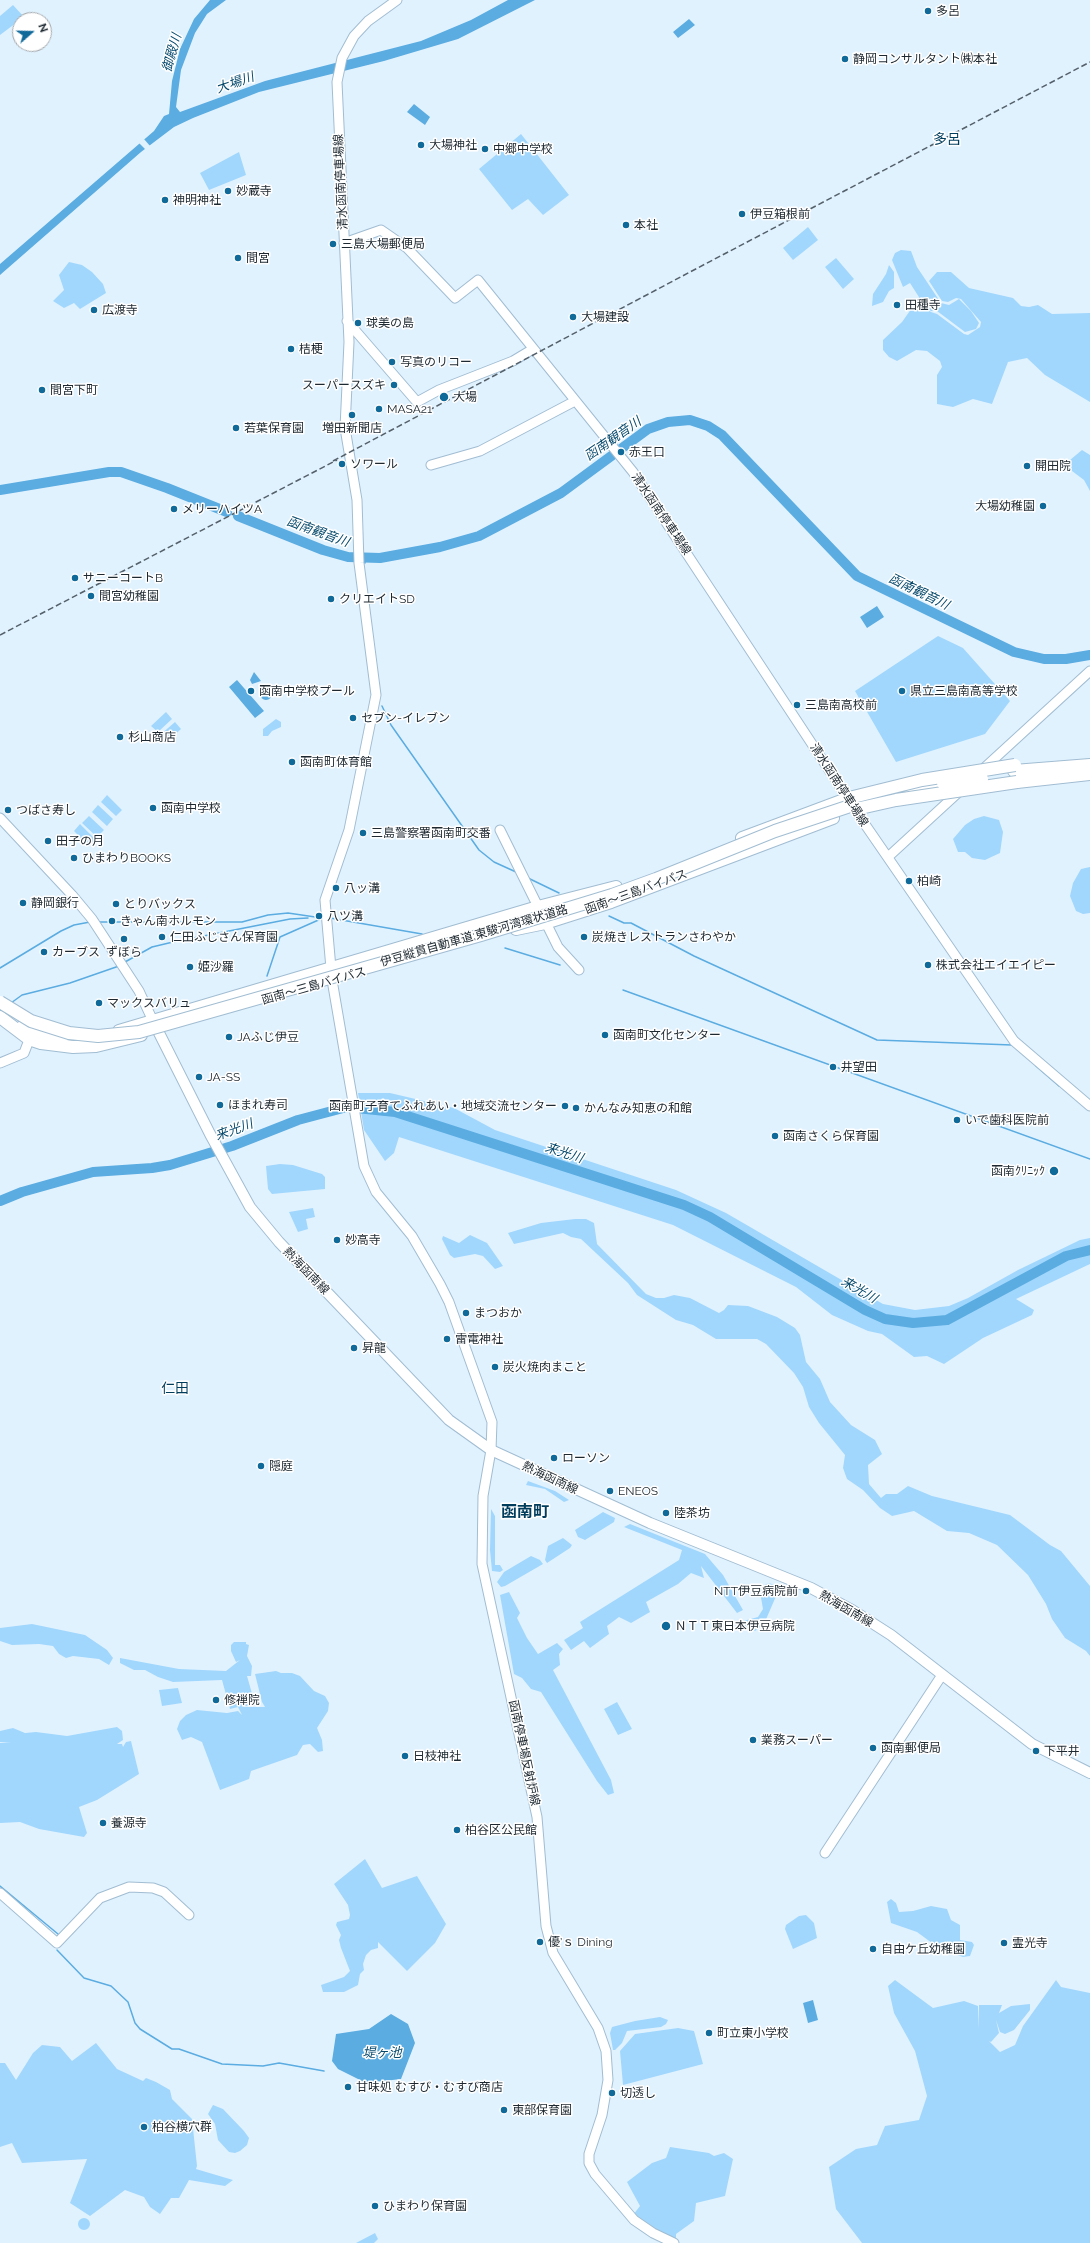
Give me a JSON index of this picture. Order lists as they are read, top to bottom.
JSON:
{
  "streets": {
    "highway": ["函南～三島バイパス", "伊豆縦貫自動車道;東駿河湾環状道路"],
    "main road": ["熱海函南線"],
    "street": ["清水函南停車場線", "函南停車場反射炉線"]
  },
  "crossings": [
    ["清水函南停車場線", "函南～三島バイパス"],
    ["函南～三島バイパス", "伊豆縦貫自動車道;東駿河湾環状道路"],
    ["函南～三島バイパス", "熱海函南線"],
    ["熱海函南線", "函南停車場反射炉線"]
  ],
  "districts": ["多呂", "仁田", "函南町"],
  "water": [
    "御殿川",
    "大場川",
    "函南観音川",
    "来光川",
    "堤ヶ池"
  ],
  "places": [
    "多呂",
    "静岡コンサルタント㈱本社",
    "大場神社",
    "中郷中学校",
    "妙蔵寺",
    "神明神社",
    "伊豆箱根前",
    "本社",
    "三島大場郵便局",
    "間宮",
    "田種寺",
    "広渡寺",
    "大場建設",
    "球美の島",
    "桔梗",
    "写真のリコー",
    "スーパースズキ",
    "間宮下町",
    "大場",
    "MASA21",
    "増田新聞店",
    "若葉保育園",
    "赤王口",
    "ソワール",
    "開田院",
    "大場幼稚園",
    "メリーハイツA",
    "サニーコートB",
    "間宮幼稚園",
    "クリエイトSD",
    "函南中学校プール",
    "県立三島南高等学校",
    "三島南高校前",
    "セブン-イレブン",
    "杉山商店",
    "函南町体育館",
    "函南中学校",
    "つばさ寿し",
    "三島警察署函南町交番",
    "田子の月",
    "ひまわりBOOKS",
    "柏崎",
    "八ッ溝",
    "静岡銀行",
    "とりバックス",
    "八ツ溝",
    "きゃん南ホルモン",
    "仁田ふじさん保育園",
    "炭焼きレストランさわやか",
    "ずぼら",
    "カーブス",
    "株式会社エイエイピー",
    "姫沙羅",
    "マックスバリュ",
    "函南町文化センター",
    "JAふじ伊豆",
    "井望田",
    "JA-SS",
    "ほまれ寿司",
    "函南町子育てふれあい・地域交流センター",
    "かんなみ知恵の和館",
    "いで歯科医院前",
    "函南さくら保育園",
    "函南ｸﾘﾆｯｸ",
    "妙高寺",
    "まつおか",
    "雷電神社",
    "昇龍",
    "炭火焼肉まこと",
    "ローソン",
    "隠庭",
    "ENEOS",
    "陸茶坊",
    "NTT伊豆病院前",
    "ＮＴＴ東日本伊豆病院",
    "修禅院",
    "業務スーパー",
    "函南郵便局",
    "下平井",
    "日枝神社",
    "養源寺",
    "柏谷区公民館",
    "優’ｓ Dining",
    "霊光寺",
    "自由ケ丘幼稚園",
    "町立東小学校",
    "甘味処 むすび・むすび商店",
    "切透し",
    "東部保育園",
    "柏谷横穴群",
    "ひまわり保育園"
  ],
  "north": "right"
}
